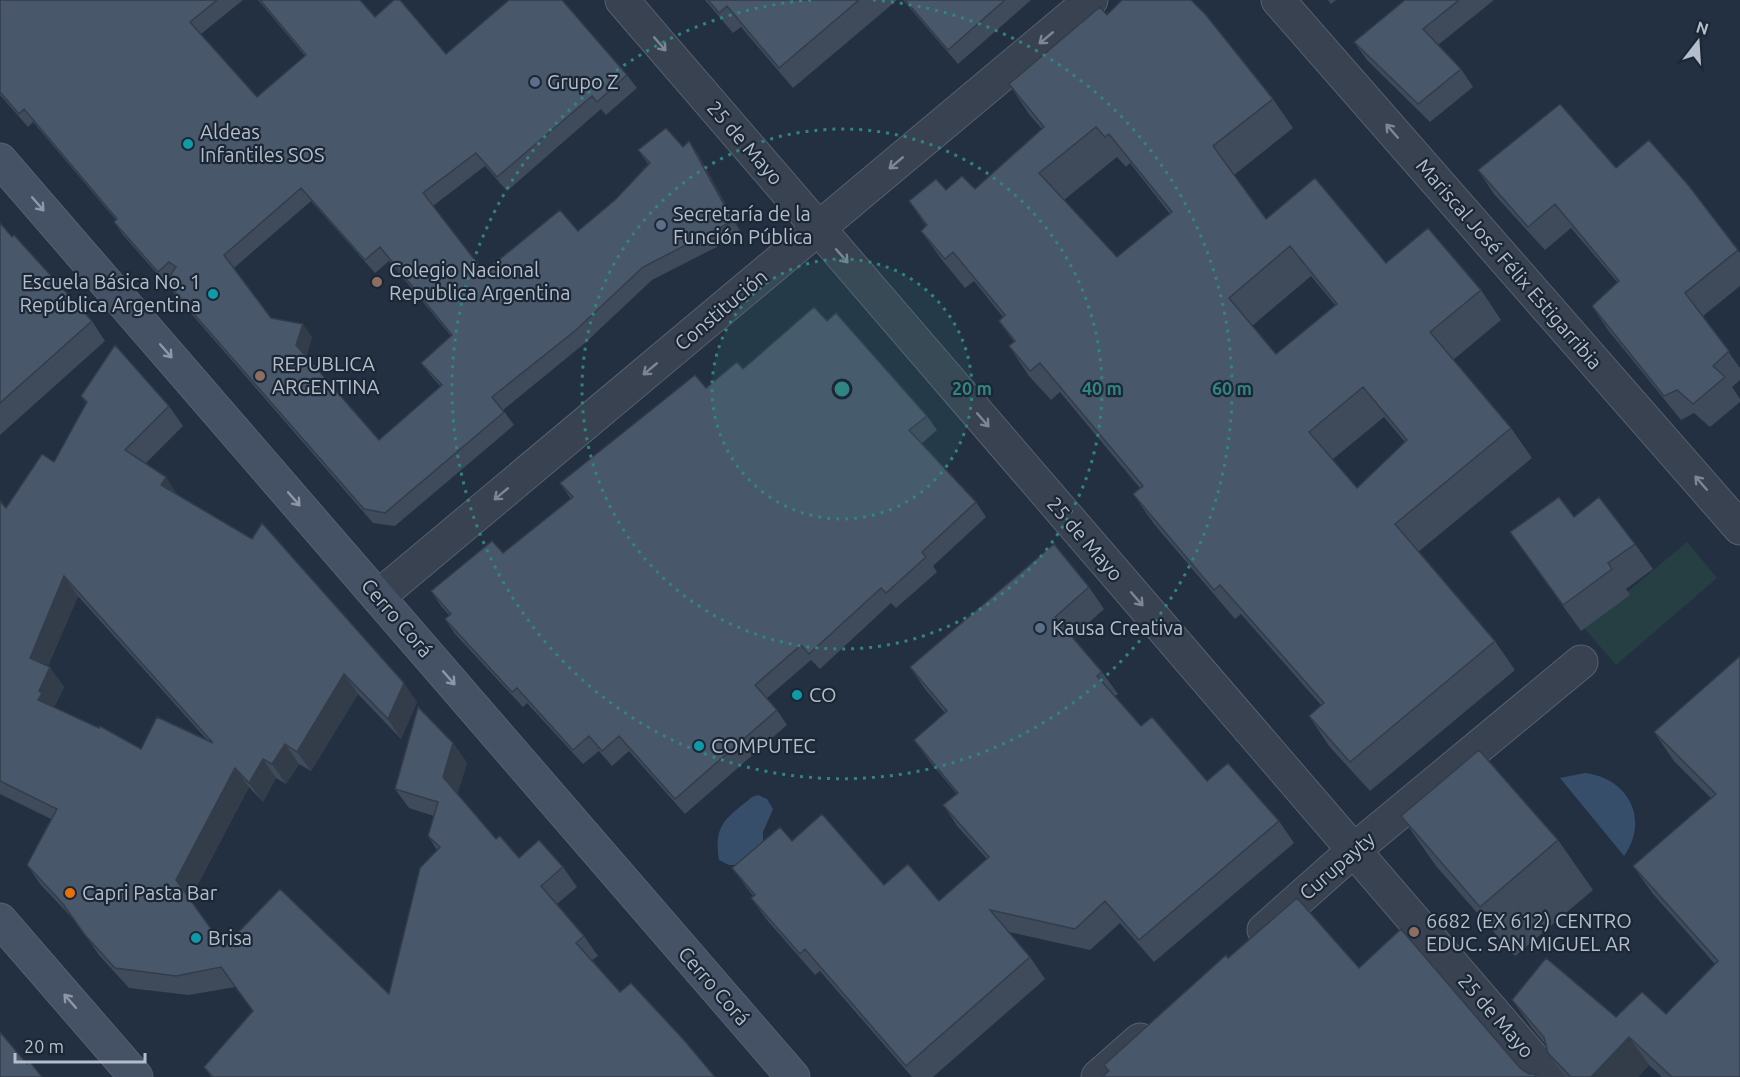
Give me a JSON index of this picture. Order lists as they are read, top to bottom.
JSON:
{
  "streets": {
    "street": [
      "25 de Mayo",
      "Mariscal José Félix Estigarribia",
      "Constitución",
      "Cerro Corá",
      "Curupayty"
    ]
  },
  "crossings": [
    ["25 de Mayo", "Constitución"],
    ["25 de Mayo", "Curupayty"],
    ["Constitución", "Cerro Corá"]
  ],
  "one_way": [
    "25 de Mayo",
    "Mariscal José Félix Estigarribia",
    "Constitución",
    "Cerro Corá"
  ],
  "places": [
    "Grupo Z",
    "Aldeas Infantiles SOS",
    "Secretaría de la Función Pública",
    "Colegio Nacional Republica Argentina",
    "Escuela Básica No. 1 República Argentina",
    "REPUBLICA ARGENTINA",
    "Kausa Creativa",
    "CO",
    "COMPUTEC",
    "Capri Pasta Bar",
    "6682 (EX 612) CENTRO EDUC. SAN MIGUEL AR",
    "Brisa"
  ],
  "scale_bar": "20 m",
  "north": "top",
  "rings": ["20 m", "40 m", "60 m"]
}
